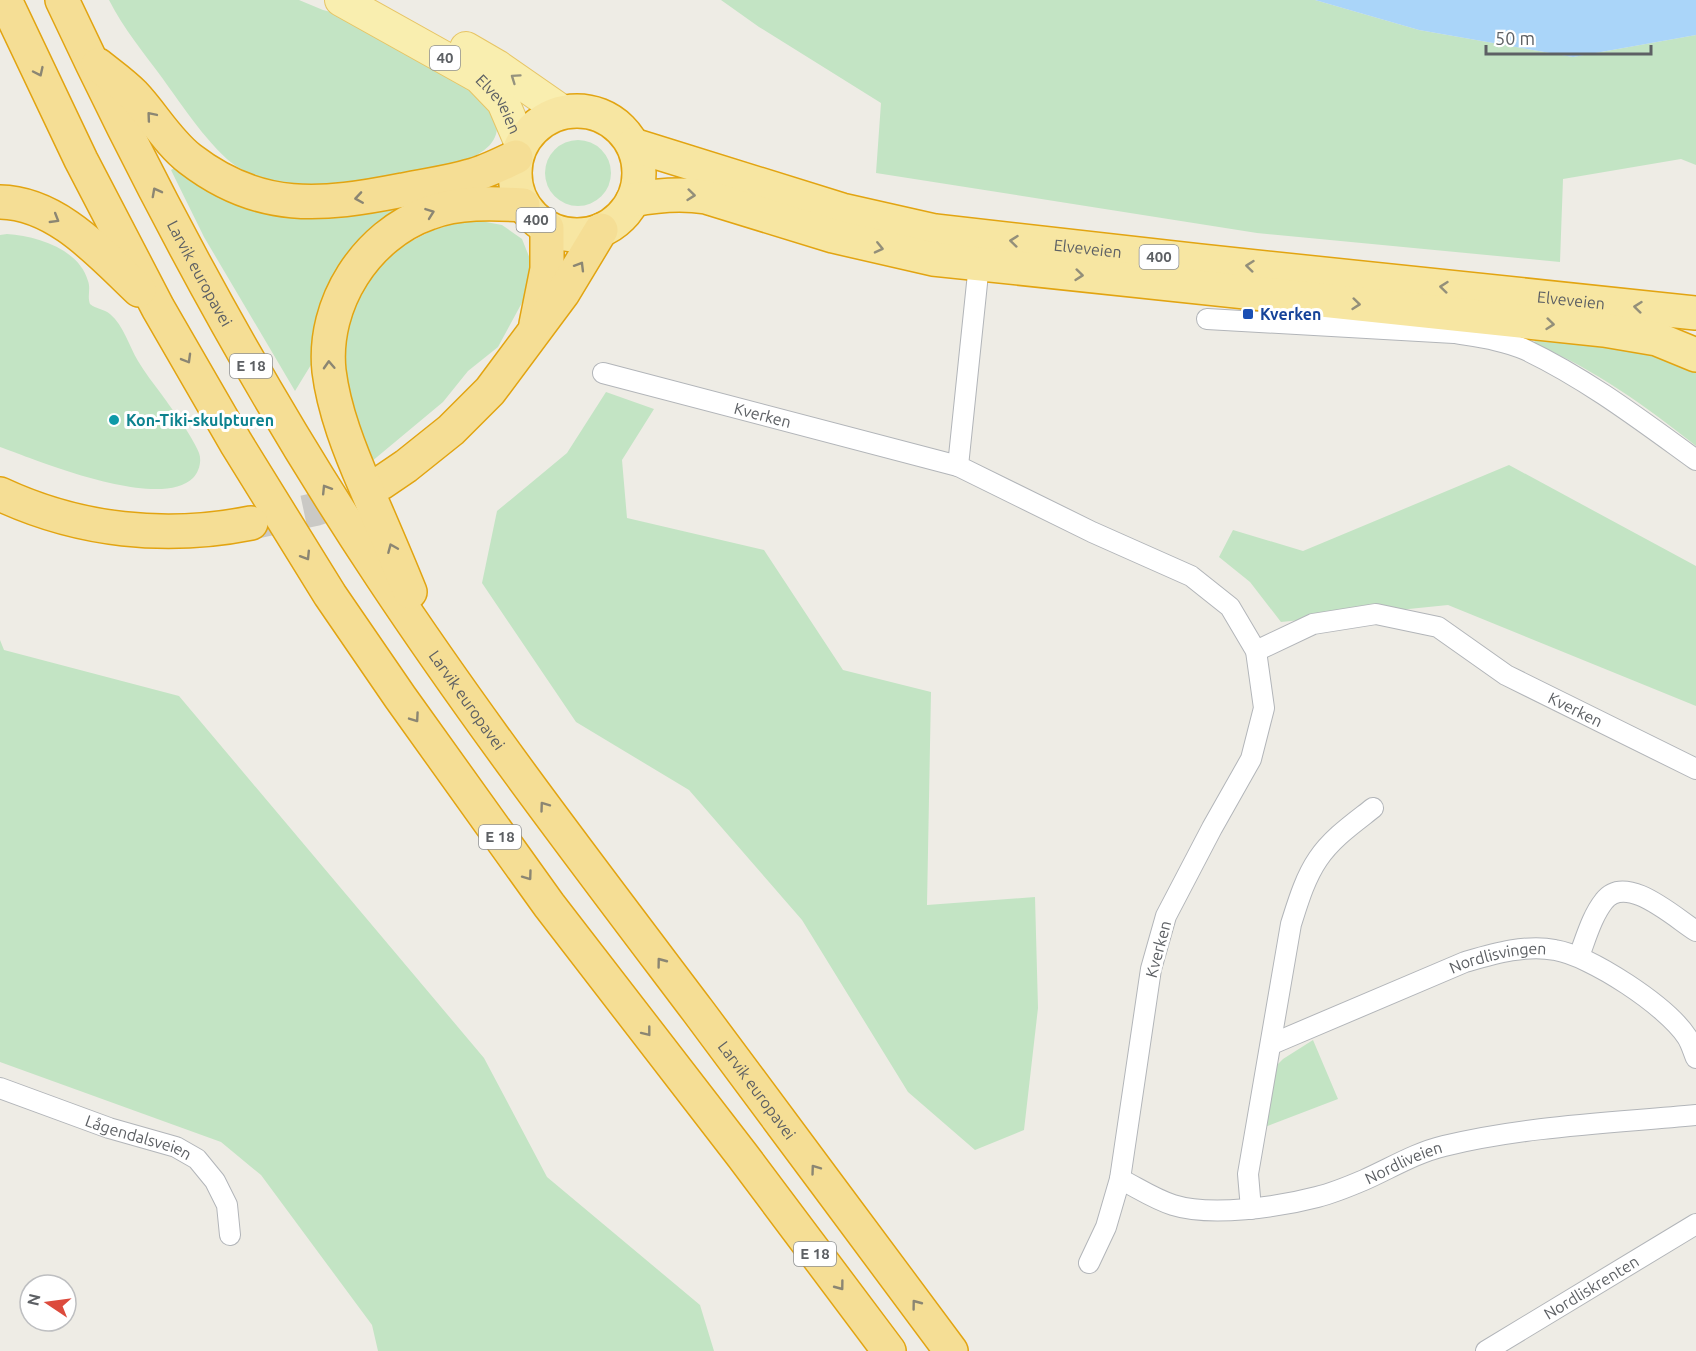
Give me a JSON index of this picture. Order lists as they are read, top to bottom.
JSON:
{
  "streets": {
    "highway": [
      "Elveveien",
      "400",
      "Larvik europavei",
      "E 18"
    ],
    "main road": ["40"],
    "street": [
      "Kverken",
      "Nordlisvingen",
      "Lågendalsveien",
      "Nordliveien",
      "Nordliskrenten"
    ]
  },
  "crossings": [
    ["Elveveien", "400"],
    ["Elveveien", "E 18"],
    ["400", "E 18"],
    ["Larvik europavei", "E 18"],
    ["Kverken", "Nordliveien"]
  ],
  "places": {
    "transit": ["Kverken"],
    "other": ["Kon-Tiki-skulpturen"]
  },
  "scale_bar": "50 m",
  "north": "left"
}
